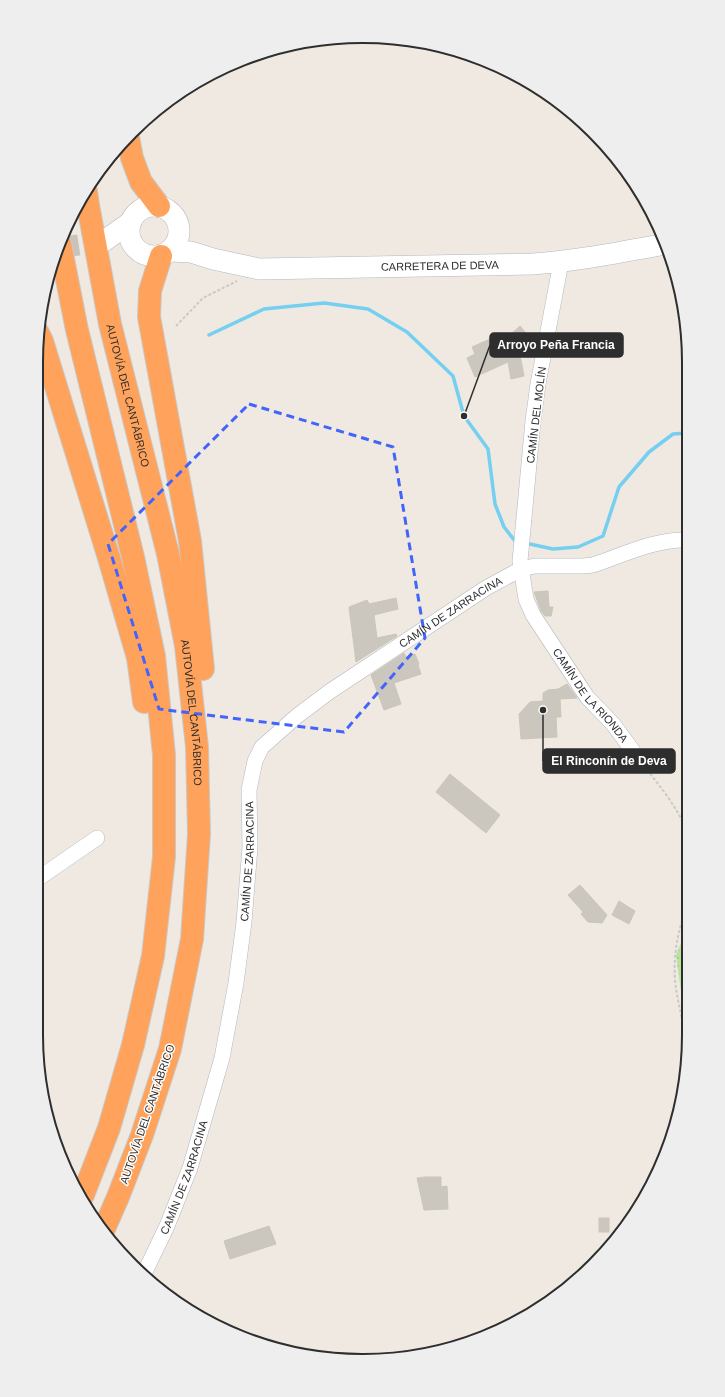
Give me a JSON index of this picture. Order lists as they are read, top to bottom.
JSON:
{
  "streets": {
    "highway": ["AUTOVÍA DEL CANTÁBRICO"],
    "street": [
      "CARRETERA DE DEVA",
      "CAMÍN DEL MOLÍN",
      "CAMÍN DE ZARRACINA",
      "CAMÍN DE LA RIONDA"
    ]
  },
  "crossings": [
    ["CARRETERA DE DEVA", "CAMÍN DEL MOLÍN"],
    ["CAMÍN DEL MOLÍN", "CAMÍN DE ZARRACINA"],
    ["CAMÍN DEL MOLÍN", "CAMÍN DE LA RIONDA"],
    ["CAMÍN DE ZARRACINA", "CAMÍN DE LA RIONDA"]
  ],
  "places": ["Arroyo Peña Francia", "El Rinconín de Deva"]
}
